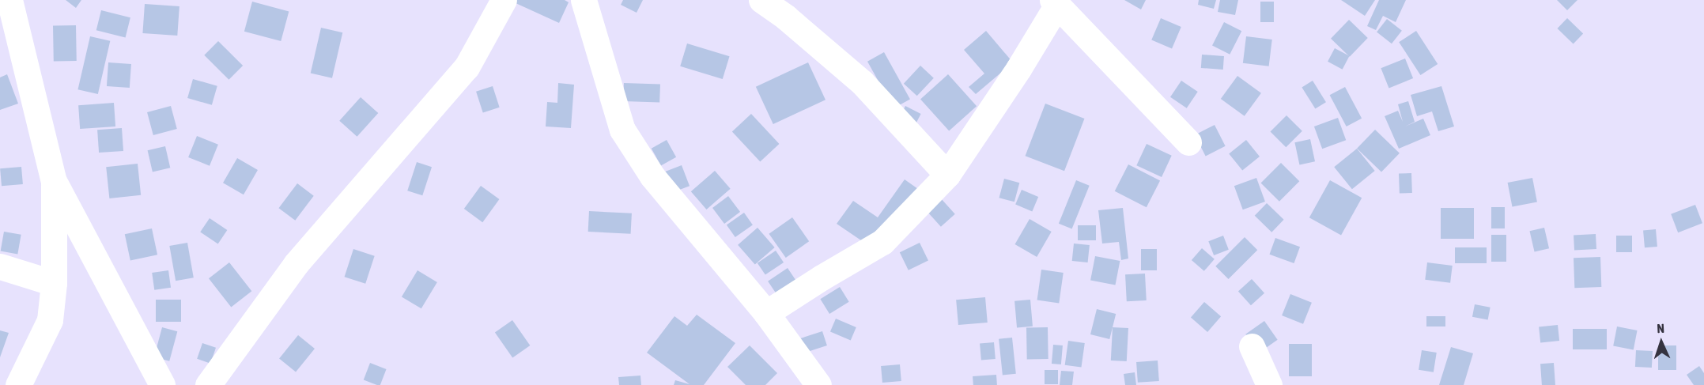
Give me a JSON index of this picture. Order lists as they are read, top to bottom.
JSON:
{
  "north": "top"
}
